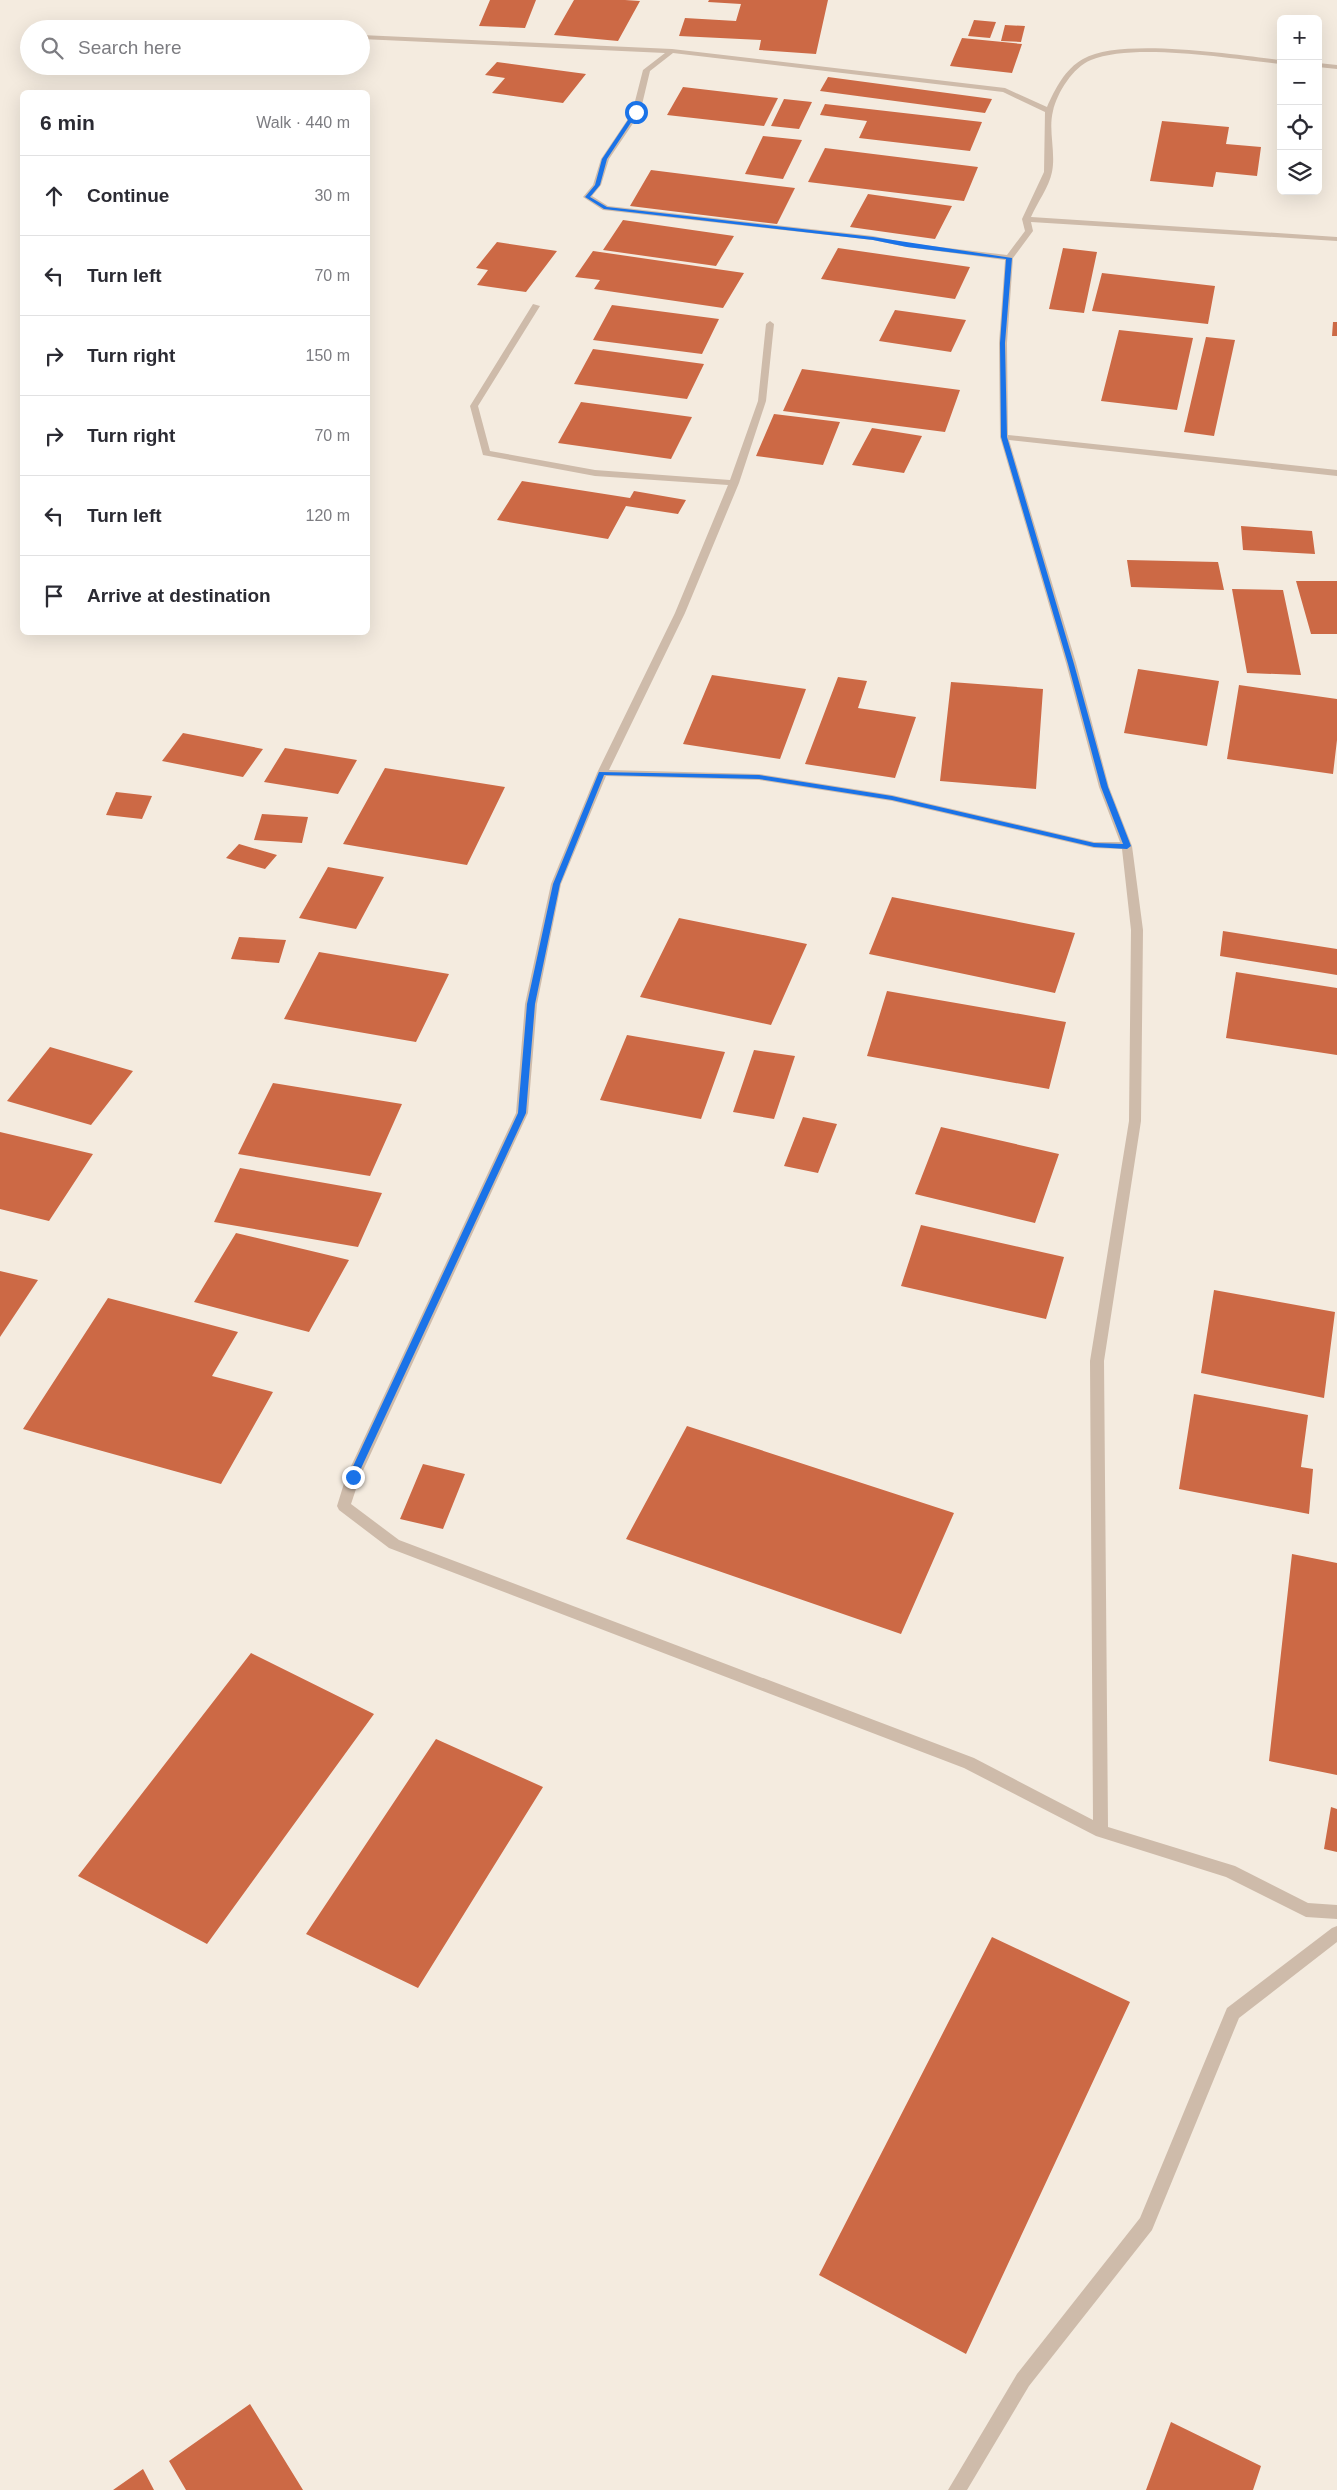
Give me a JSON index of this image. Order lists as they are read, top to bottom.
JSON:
{
  "page": {
    "map_buttons": ["+", "−"],
    "search": "Search here",
    "heading": ["6 min", "Walk · 440 m"],
    "list": [
      ["Continue", "30 m"],
      ["Turn left", "70 m"],
      ["Turn right", "150 m"],
      ["Turn right", "70 m"],
      ["Turn left", "120 m"],
      "Arrive at destination"
    ]
  }
}
